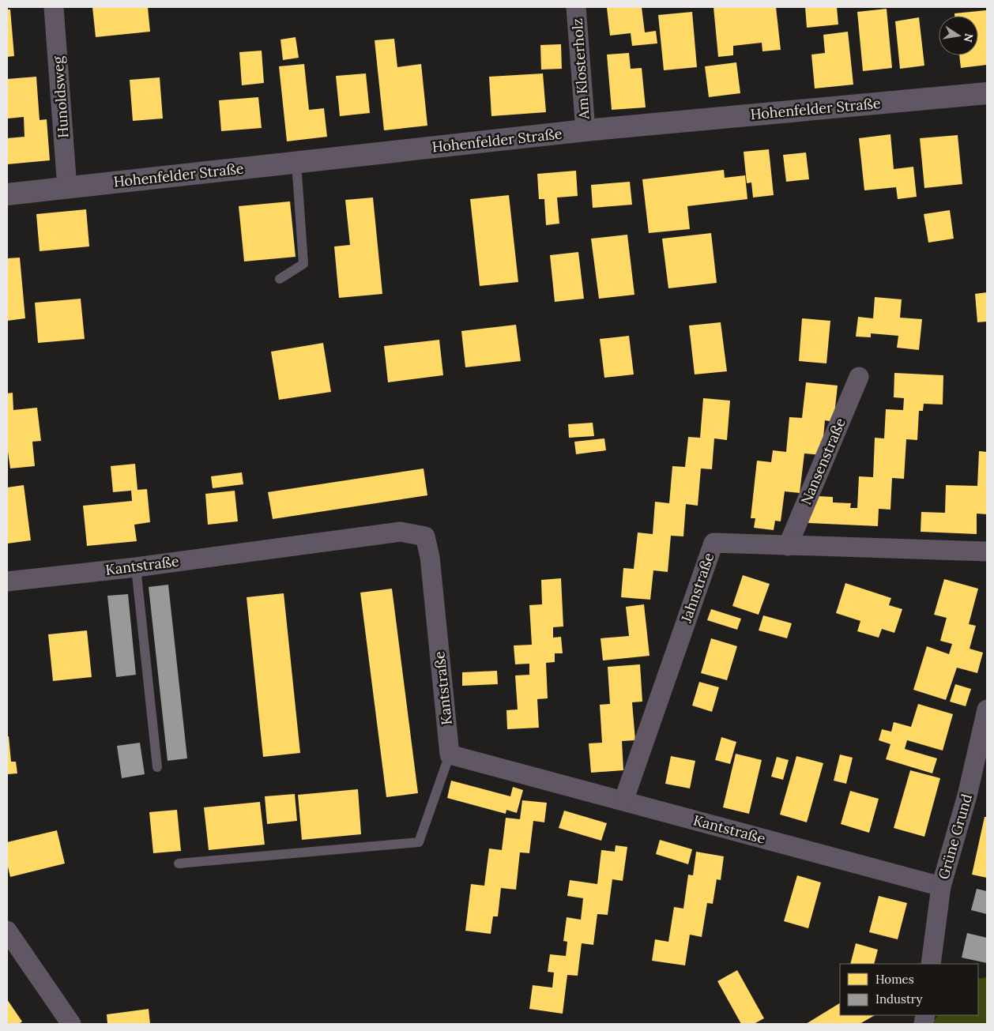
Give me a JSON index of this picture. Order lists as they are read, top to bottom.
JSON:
{
  "streets": {
    "street": [
      "Am Klosterholz",
      "Hunoldsweg",
      "Hohenfelder Straße",
      "Nansenstraße",
      "Kantstraße",
      "Jahnstraße",
      "Grüne Grund"
    ]
  },
  "crossings": [
    ["Am Klosterholz", "Hohenfelder Straße"],
    ["Hunoldsweg", "Hohenfelder Straße"],
    ["Nansenstraße", "Jahnstraße"],
    ["Kantstraße", "Jahnstraße"],
    ["Kantstraße", "Grüne Grund"]
  ],
  "legend": ["Homes", "Industry"],
  "north": "right"
}
